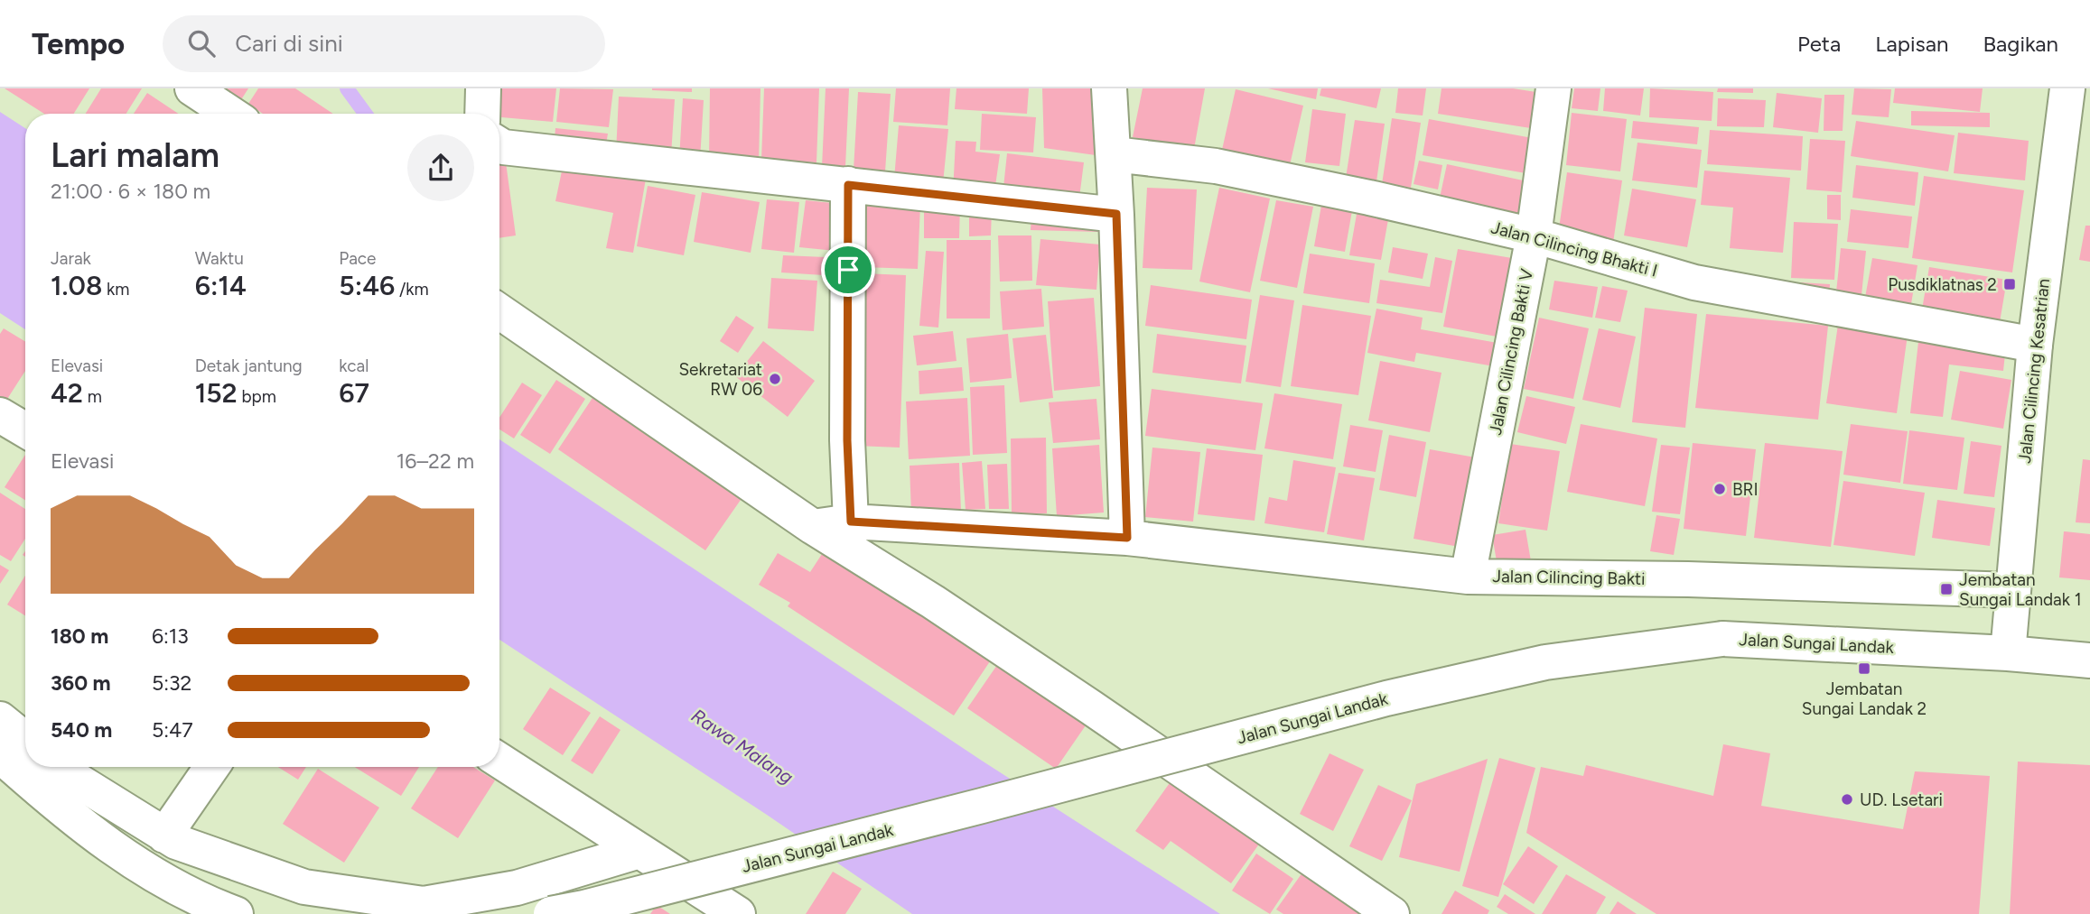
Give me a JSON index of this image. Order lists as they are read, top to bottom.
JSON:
{
  "streets": {
    "street": [
      "Jalan Cilincing Bhakti I",
      "Jalan Cilincing Bakti V",
      "Jalan Cilincing Kesatrian",
      "Jalan Cilincing Bakti",
      "Jalan Sungai Landak"
    ]
  },
  "crossings": [
    ["Jalan Cilincing Bhakti I", "Jalan Cilincing Bakti V"],
    ["Jalan Cilincing Bhakti I", "Jalan Cilincing Kesatrian"],
    ["Jalan Cilincing Bakti V", "Jalan Cilincing Bakti"],
    ["Jalan Cilincing Kesatrian", "Jalan Cilincing Bakti"],
    ["Jalan Cilincing Kesatrian", "Jalan Sungai Landak"]
  ],
  "water": ["Rawa Malang"],
  "places": {
    "transit": ["Pusdiklatnas 2", "Jembatan Sungai Landak 1", "Jembatan Sungai Landak 2"],
    "other": ["Sekretariat RW 06", "BRI", "UD. Lsetari"]
  },
  "page": {
    "header": "Tempo",
    "search": "Cari di sini",
    "nav": ["Peta", "Lapisan", "Bagikan"],
    "heading": ["Lari malam", "21:00 · 6 × 180 m"],
    "stats": [
      ["Jarak", "1.08 km"],
      ["Waktu", "6:14"],
      ["Pace", "5:46 /km"],
      ["Elevasi", "42 m"],
      ["Detak jantung", "152 bpm"],
      ["kcal", "67"]
    ],
    "chart": ["Elevasi", "16–22 m"],
    "list": [
      {
        "name": "180 m",
        "note": "6:13"
      },
      {
        "name": "360 m",
        "note": "5:32"
      },
      {
        "name": "540 m",
        "note": "5:47"
      }
    ]
  }
}
